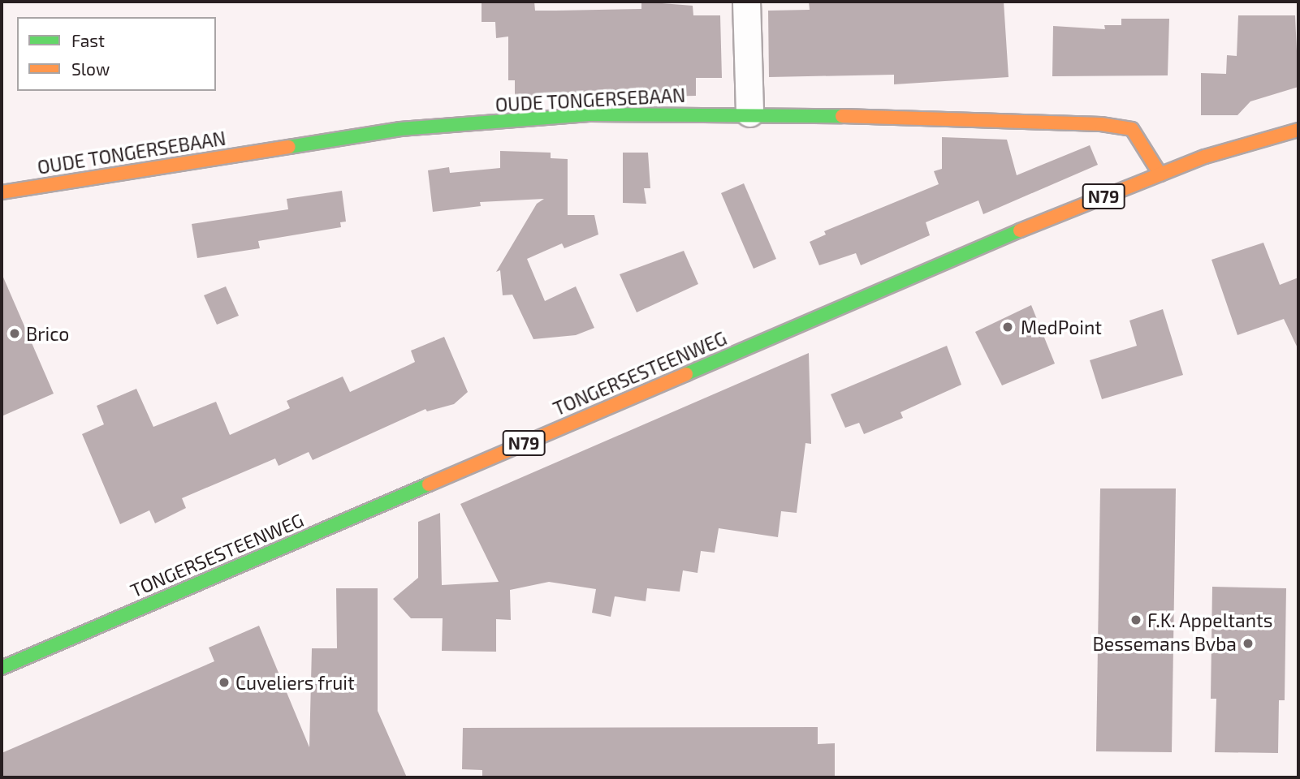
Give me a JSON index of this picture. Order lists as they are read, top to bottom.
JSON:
{
  "streets": {
    "main road": ["OUDE TONGERSEBAAN", "N79", "TONGERSESTEENWEG"]
  },
  "crossings": [
    ["OUDE TONGERSEBAAN", "TONGERSESTEENWEG"]
  ],
  "places": [
    "MedPoint",
    "Brico",
    "F.K. Appeltants",
    "Bessemans Bvba",
    "Cuveliers fruit"
  ],
  "legend": ["Fast", "Slow"]
}
